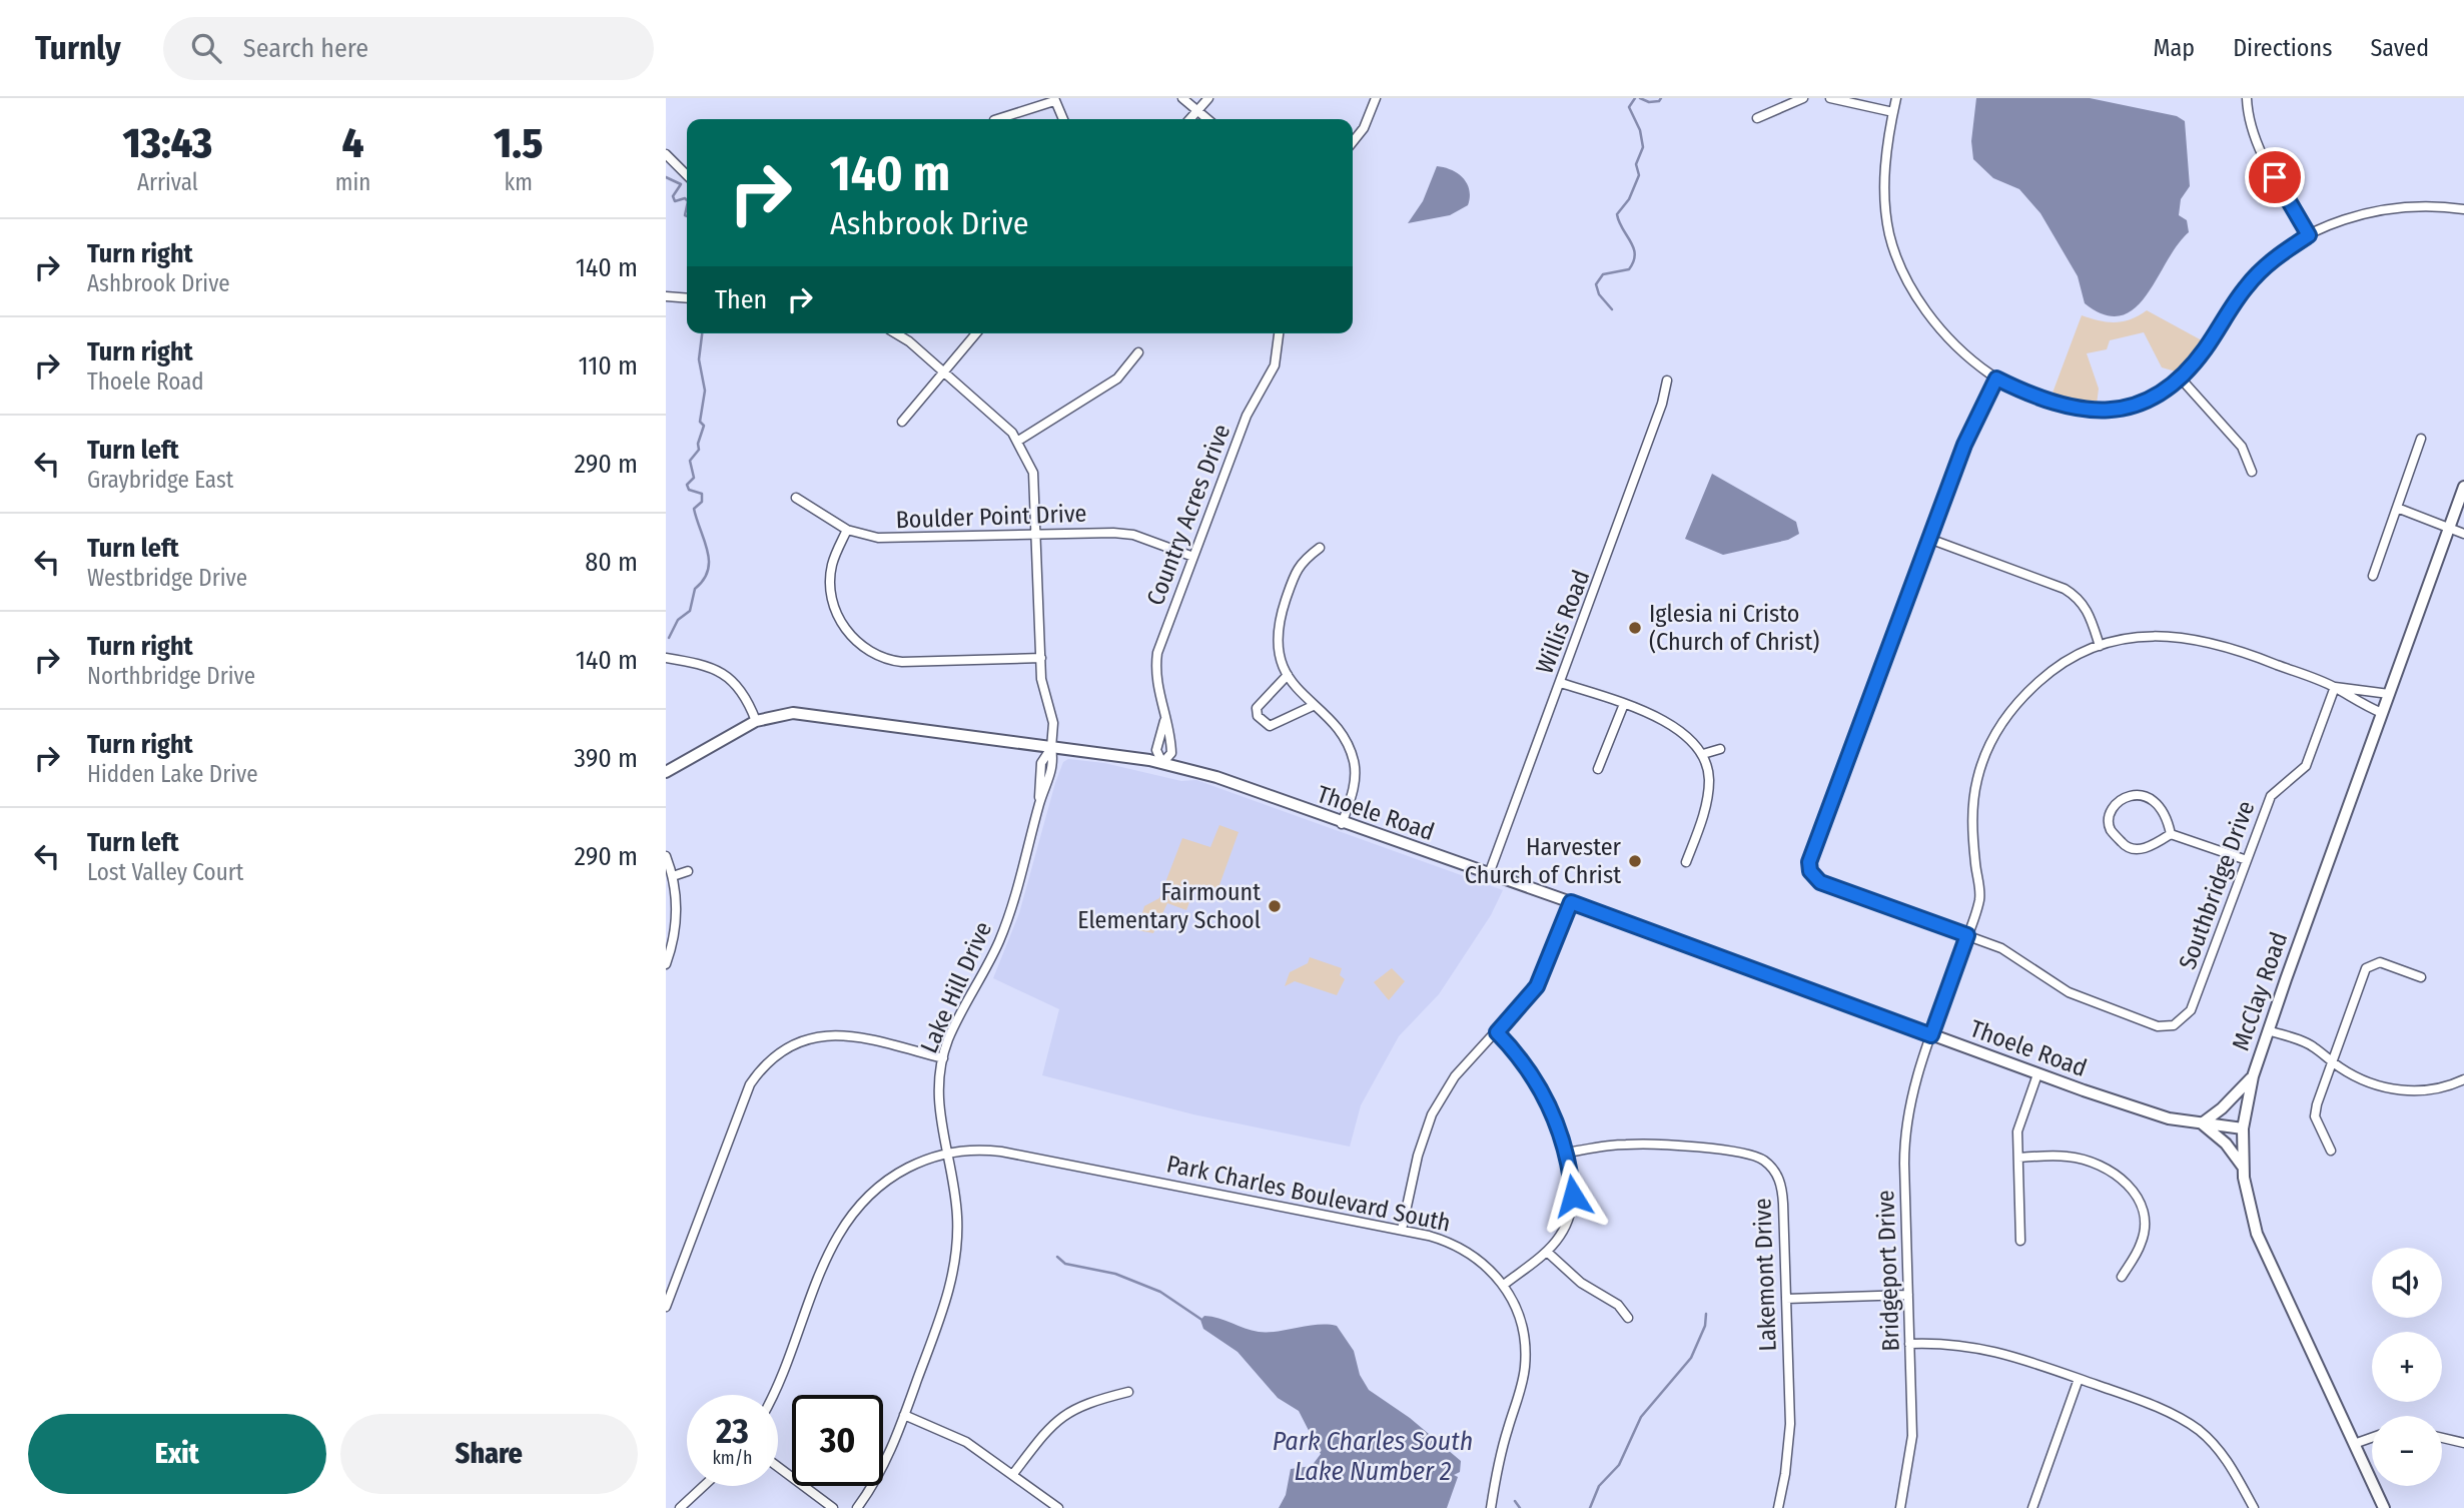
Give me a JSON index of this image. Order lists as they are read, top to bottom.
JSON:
{
  "streets": {
    "main road": ["Thoele Road", "McClay Road"],
    "street": [
      "Country Acres Drive",
      "Boulder Point Drive",
      "Willis Road",
      "Southbridge Drive",
      "Lake Hill Drive",
      "Park Charles Boulevard South",
      "Bridgeport Drive",
      "Lakemont Drive"
    ]
  },
  "crossings": [
    ["Country Acres Drive", "Boulder Point Drive"],
    ["Country Acres Drive", "Thoele Road"],
    ["Boulder Point Drive", "Lake Hill Drive"],
    ["Willis Road", "Thoele Road"],
    ["Thoele Road", "Lake Hill Drive"],
    ["Thoele Road", "McClay Road"],
    ["Thoele Road", "Bridgeport Drive"],
    ["Southbridge Drive", "Bridgeport Drive"],
    ["Lake Hill Drive", "Park Charles Boulevard South"]
  ],
  "water": ["Park Charles South Lake Number 2"],
  "places": ["Iglesia ni Cristo (Church of Christ)", "Harvester Church of Christ", "Fairmount Elementary School"],
  "page": {
    "header": "Turnly",
    "search": "Search here",
    "nav": ["Map", "Directions", "Saved"],
    "eta": [
      "13:43",
      "Arrival",
      "4",
      "min",
      "1.5",
      "km"
    ],
    "turn": ["140 m", "Ashbrook Drive"],
    "list": [
      {
        "name": "Turn right",
        "note": "Ashbrook Drive",
        "value": "140 m"
      },
      {
        "name": "Turn right",
        "note": "Thoele Road",
        "value": "110 m"
      },
      {
        "name": "Turn left",
        "note": "Graybridge East",
        "value": "290 m"
      },
      {
        "name": "Turn left",
        "note": "Westbridge Drive",
        "value": "80 m"
      },
      {
        "name": "Turn right",
        "note": "Northbridge Drive",
        "value": "140 m"
      },
      {
        "name": "Turn right",
        "note": "Hidden Lake Drive",
        "value": "390 m"
      },
      {
        "name": "Turn left",
        "note": "Lost Valley Court",
        "value": "290 m"
      }
    ],
    "then": "Then",
    "map_buttons": ["+", "−"],
    "speed": "23 km/h",
    "limit": "30",
    "buttons": ["Exit", "Share"]
  }
}
